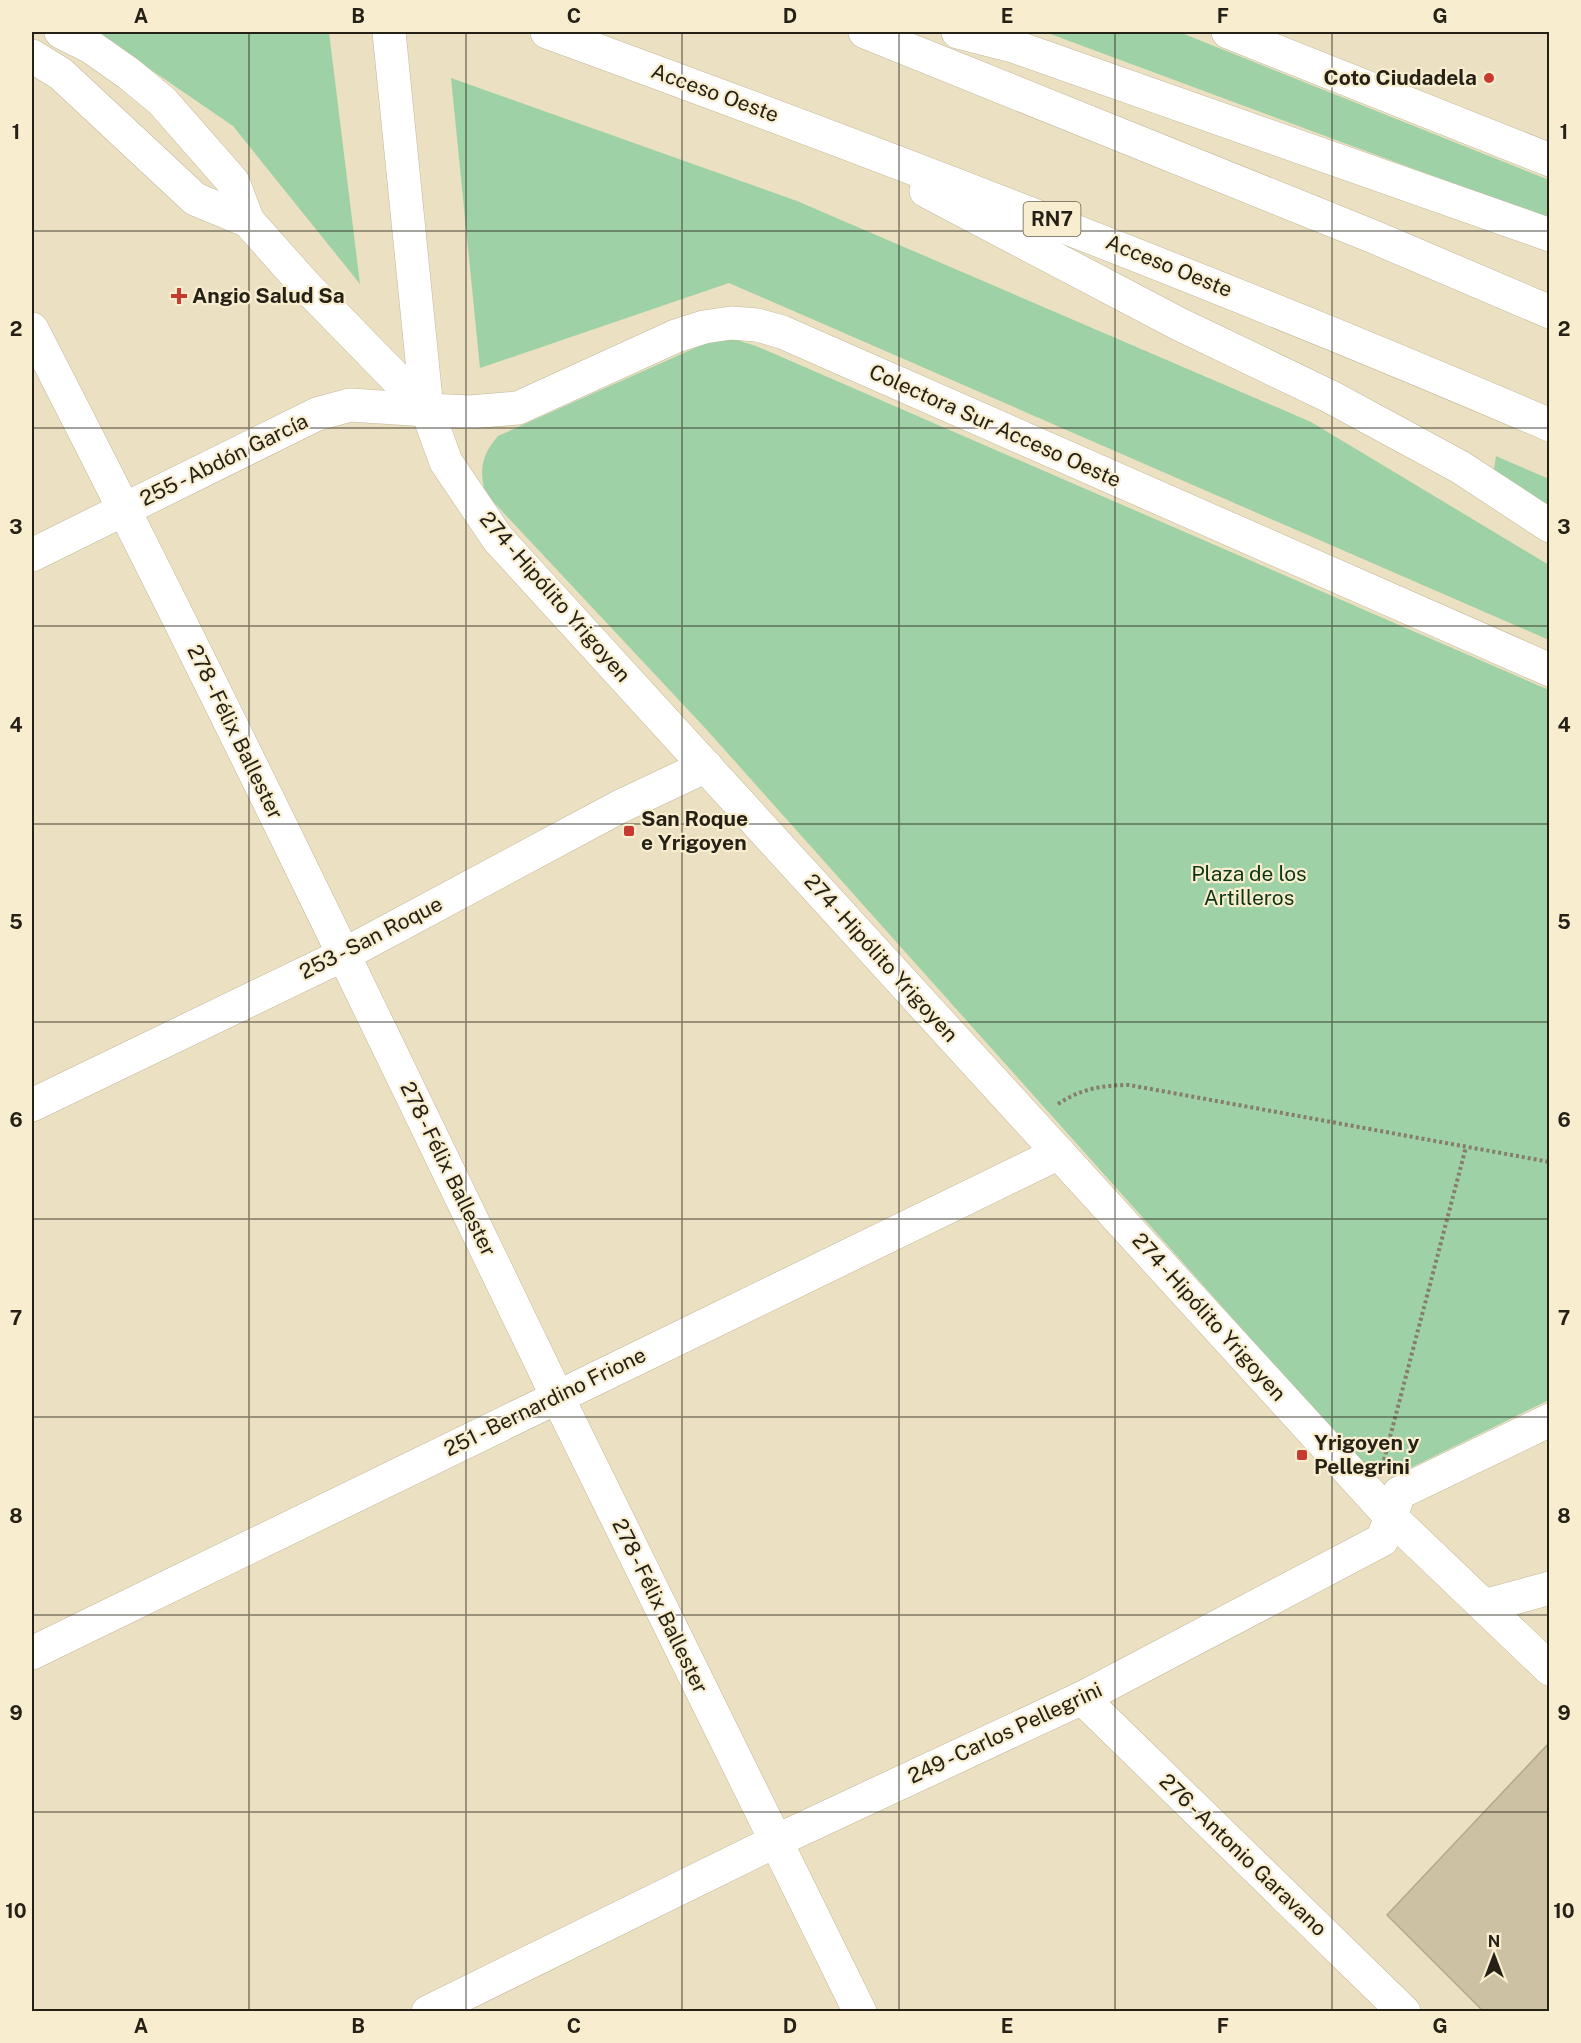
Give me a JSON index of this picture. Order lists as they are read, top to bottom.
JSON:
{
  "streets": {
    "main road": [
      "Acceso Oeste",
      "RN7",
      "Colectora Sur Acceso Oeste",
      "255 - Abdón García",
      "274 - Hipólito Yrigoyen",
      "278 - Félix Ballester",
      "253 - San Roque",
      "251 - Bernardino Frione",
      "249 - Carlos Pellegrini",
      "276 - Antonio Garavano"
    ]
  },
  "crossings": [
    ["Colectora Sur Acceso Oeste", "255 - Abdón García"],
    ["Colectora Sur Acceso Oeste", "274 - Hipólito Yrigoyen"],
    ["255 - Abdón García", "274 - Hipólito Yrigoyen"],
    ["255 - Abdón García", "278 - Félix Ballester"],
    ["274 - Hipólito Yrigoyen", "253 - San Roque"],
    ["274 - Hipólito Yrigoyen", "251 - Bernardino Frione"],
    ["274 - Hipólito Yrigoyen", "249 - Carlos Pellegrini"],
    ["278 - Félix Ballester", "253 - San Roque"],
    ["278 - Félix Ballester", "251 - Bernardino Frione"],
    ["278 - Félix Ballester", "249 - Carlos Pellegrini"],
    ["249 - Carlos Pellegrini", "276 - Antonio Garavano"]
  ],
  "parks": ["Plaza de los Artilleros"],
  "places": {
    "other": ["Coto Ciudadela"],
    "health": ["Angio Salud Sa"],
    "transit": ["San Roque e Yrigoyen", "Yrigoyen y Pellegrini"]
  },
  "north": "top",
  "grid": {
    "columns": [
      "A",
      "B",
      "C",
      "D",
      "E",
      "F",
      "G"
    ],
    "rows": [
      "1",
      "2",
      "3",
      "4",
      "5",
      "6",
      "7",
      "8",
      "9",
      "10"
    ]
  }
}
